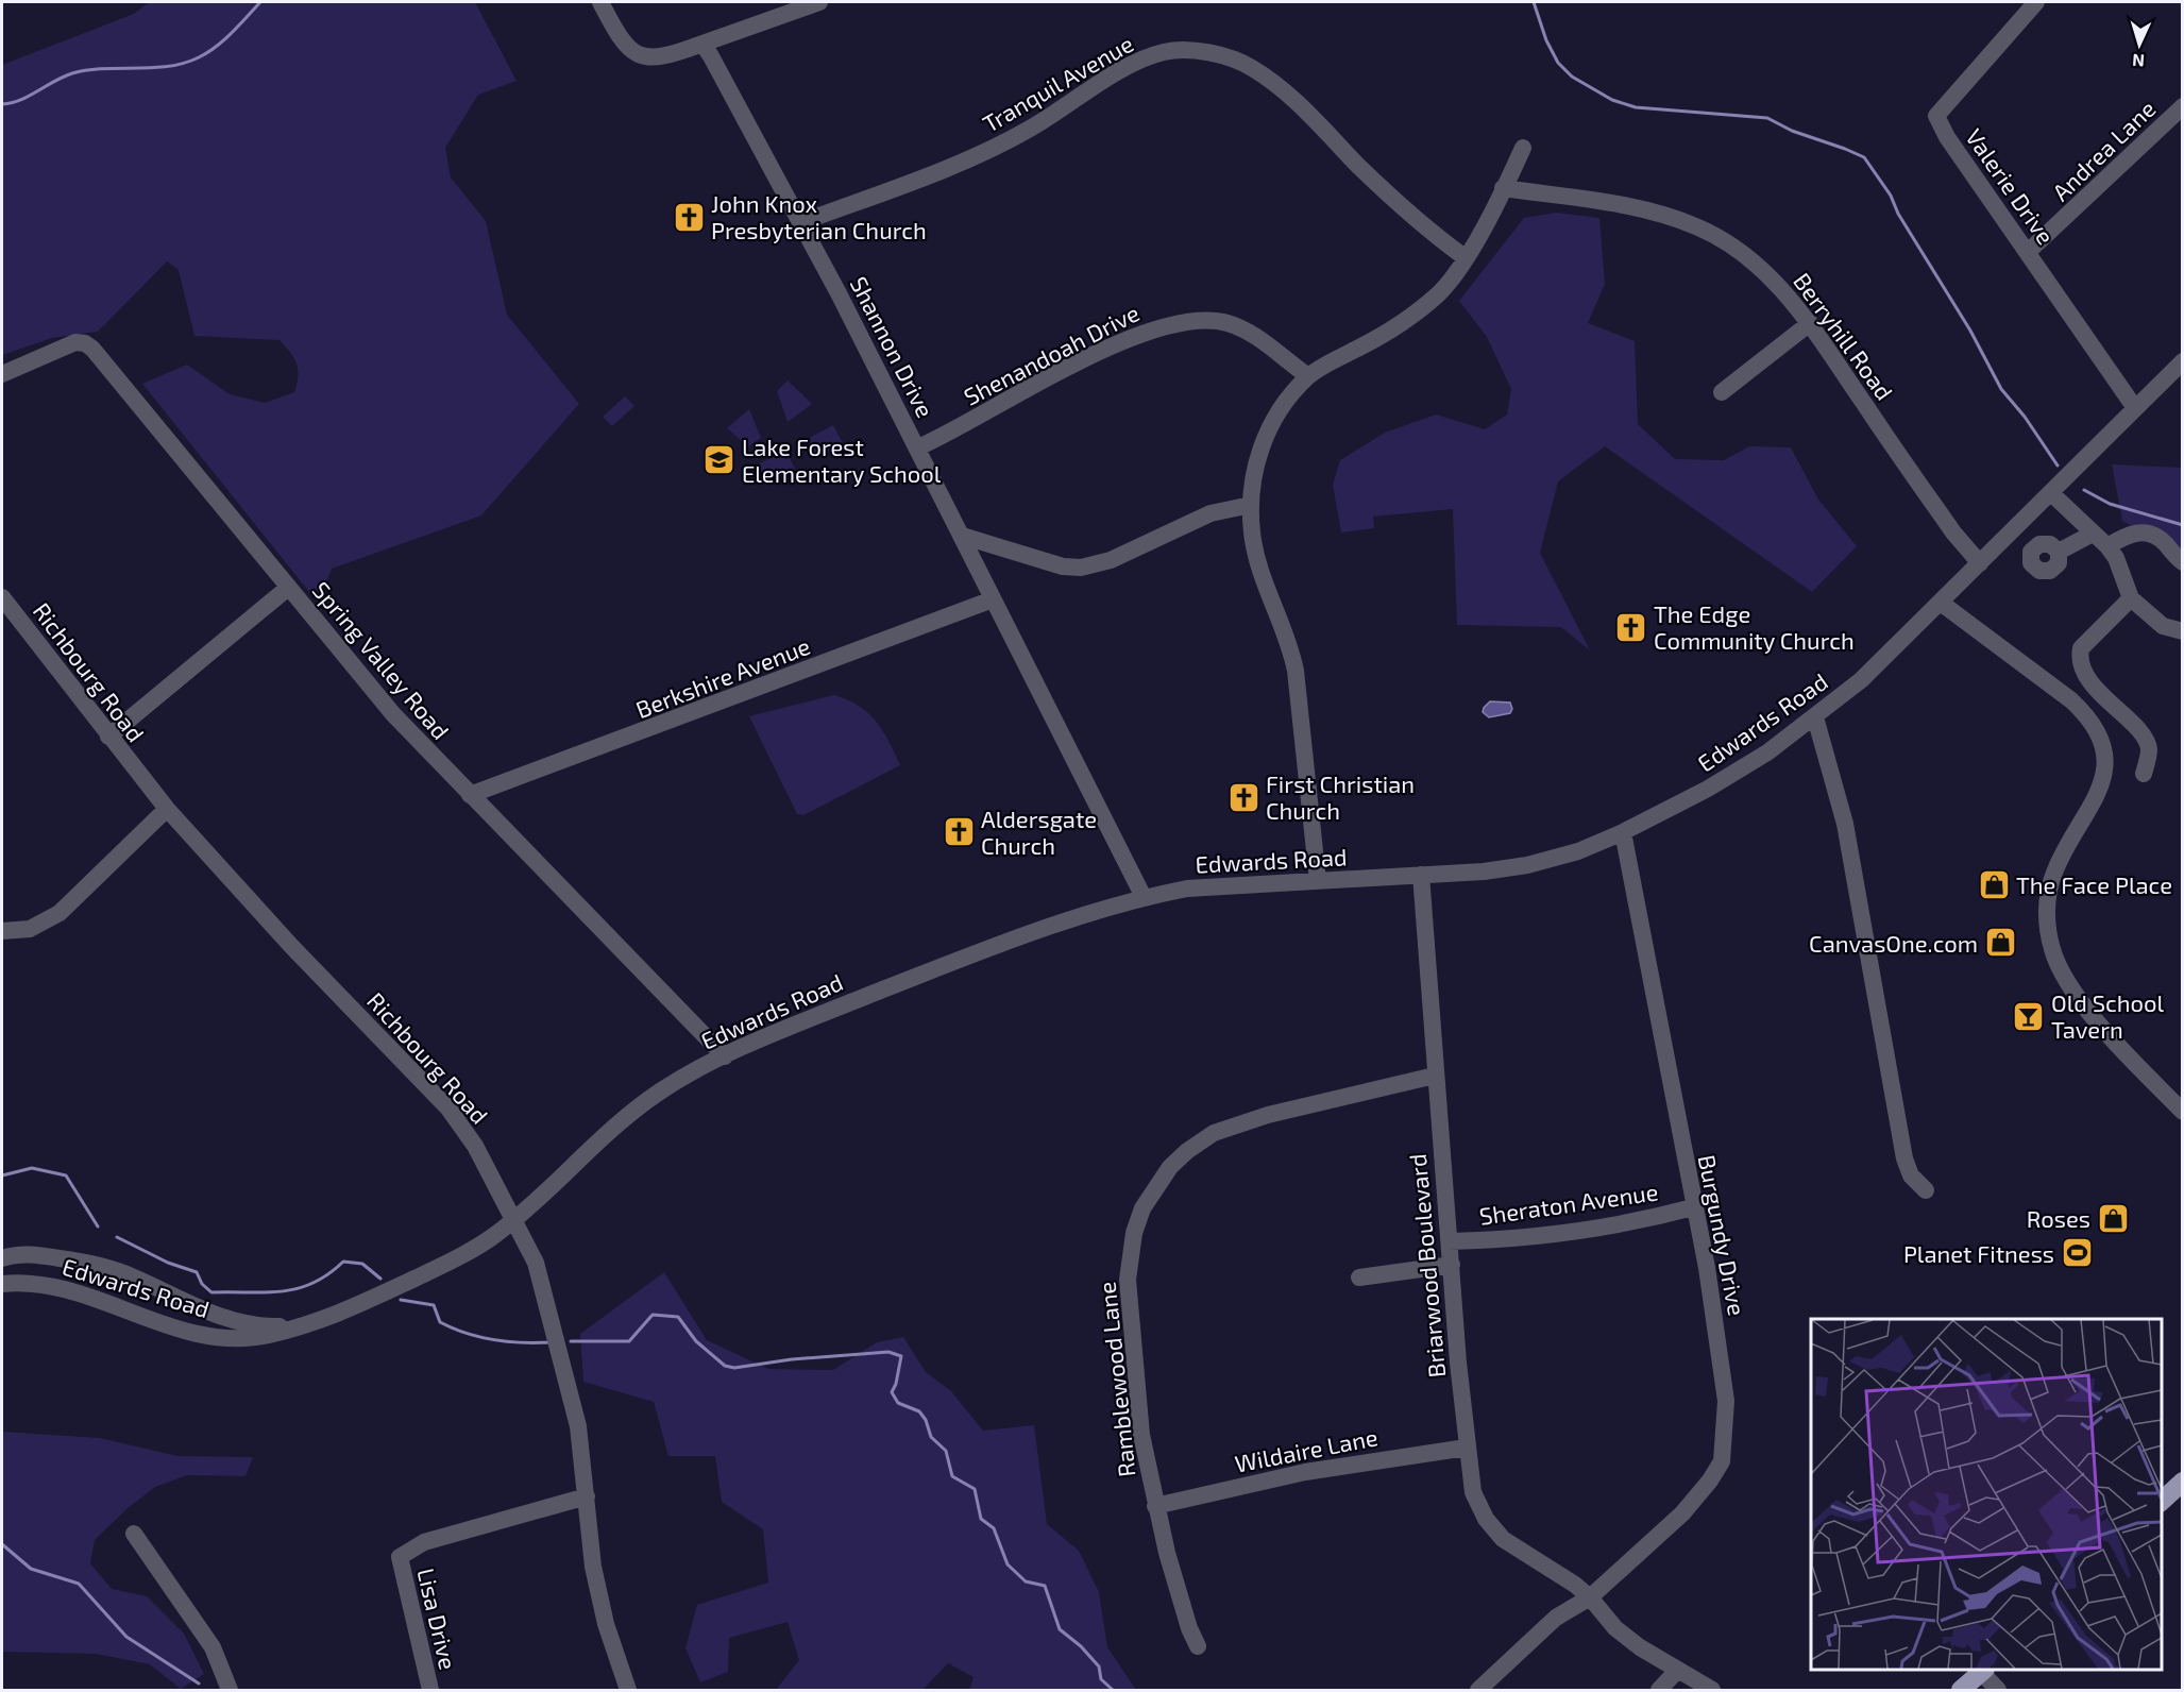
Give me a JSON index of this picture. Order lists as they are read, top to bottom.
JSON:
{
  "streets": {
    "street": [
      "Tranquil Avenue",
      "Andrea Lane",
      "Valerie Drive",
      "Berryhill Road",
      "Shannon Drive",
      "Shenandoah Drive",
      "Spring Valley Road",
      "Richbourg Road",
      "Berkshire Avenue",
      "Edwards Road",
      "Sheraton Avenue",
      "Burgundy Drive",
      "Briarwood Boulevard",
      "Ramblewood Lane",
      "Wildaire Lane",
      "Lisa Drive"
    ]
  },
  "crossings": [
    ["Tranquil Avenue", "Shannon Drive"],
    ["Andrea Lane", "Valerie Drive"],
    ["Valerie Drive", "Edwards Road"],
    ["Berryhill Road", "Edwards Road"],
    ["Shannon Drive", "Shenandoah Drive"],
    ["Shannon Drive", "Berkshire Avenue"],
    ["Shannon Drive", "Edwards Road"],
    ["Spring Valley Road", "Berkshire Avenue"],
    ["Spring Valley Road", "Edwards Road"],
    ["Richbourg Road", "Edwards Road"],
    ["Richbourg Road", "Lisa Drive"],
    ["Edwards Road", "Burgundy Drive"],
    ["Edwards Road", "Briarwood Boulevard"],
    ["Sheraton Avenue", "Burgundy Drive"],
    ["Sheraton Avenue", "Briarwood Boulevard"],
    ["Burgundy Drive", "Briarwood Boulevard"],
    ["Briarwood Boulevard", "Ramblewood Lane"],
    ["Briarwood Boulevard", "Wildaire Lane"],
    ["Ramblewood Lane", "Wildaire Lane"]
  ],
  "places": {
    "church": [
      "John Knox Presbyterian Church",
      "The Edge Community Church",
      "First Christian Church",
      "Aldersgate Church"
    ],
    "school or university": ["Lake Forest Elementary School"],
    "shop": ["The Face Place", "CanvasOne.com", "Roses"],
    "bar": ["Old School Tavern"],
    "sports": ["Planet Fitness"]
  },
  "north": "bottom"
}
